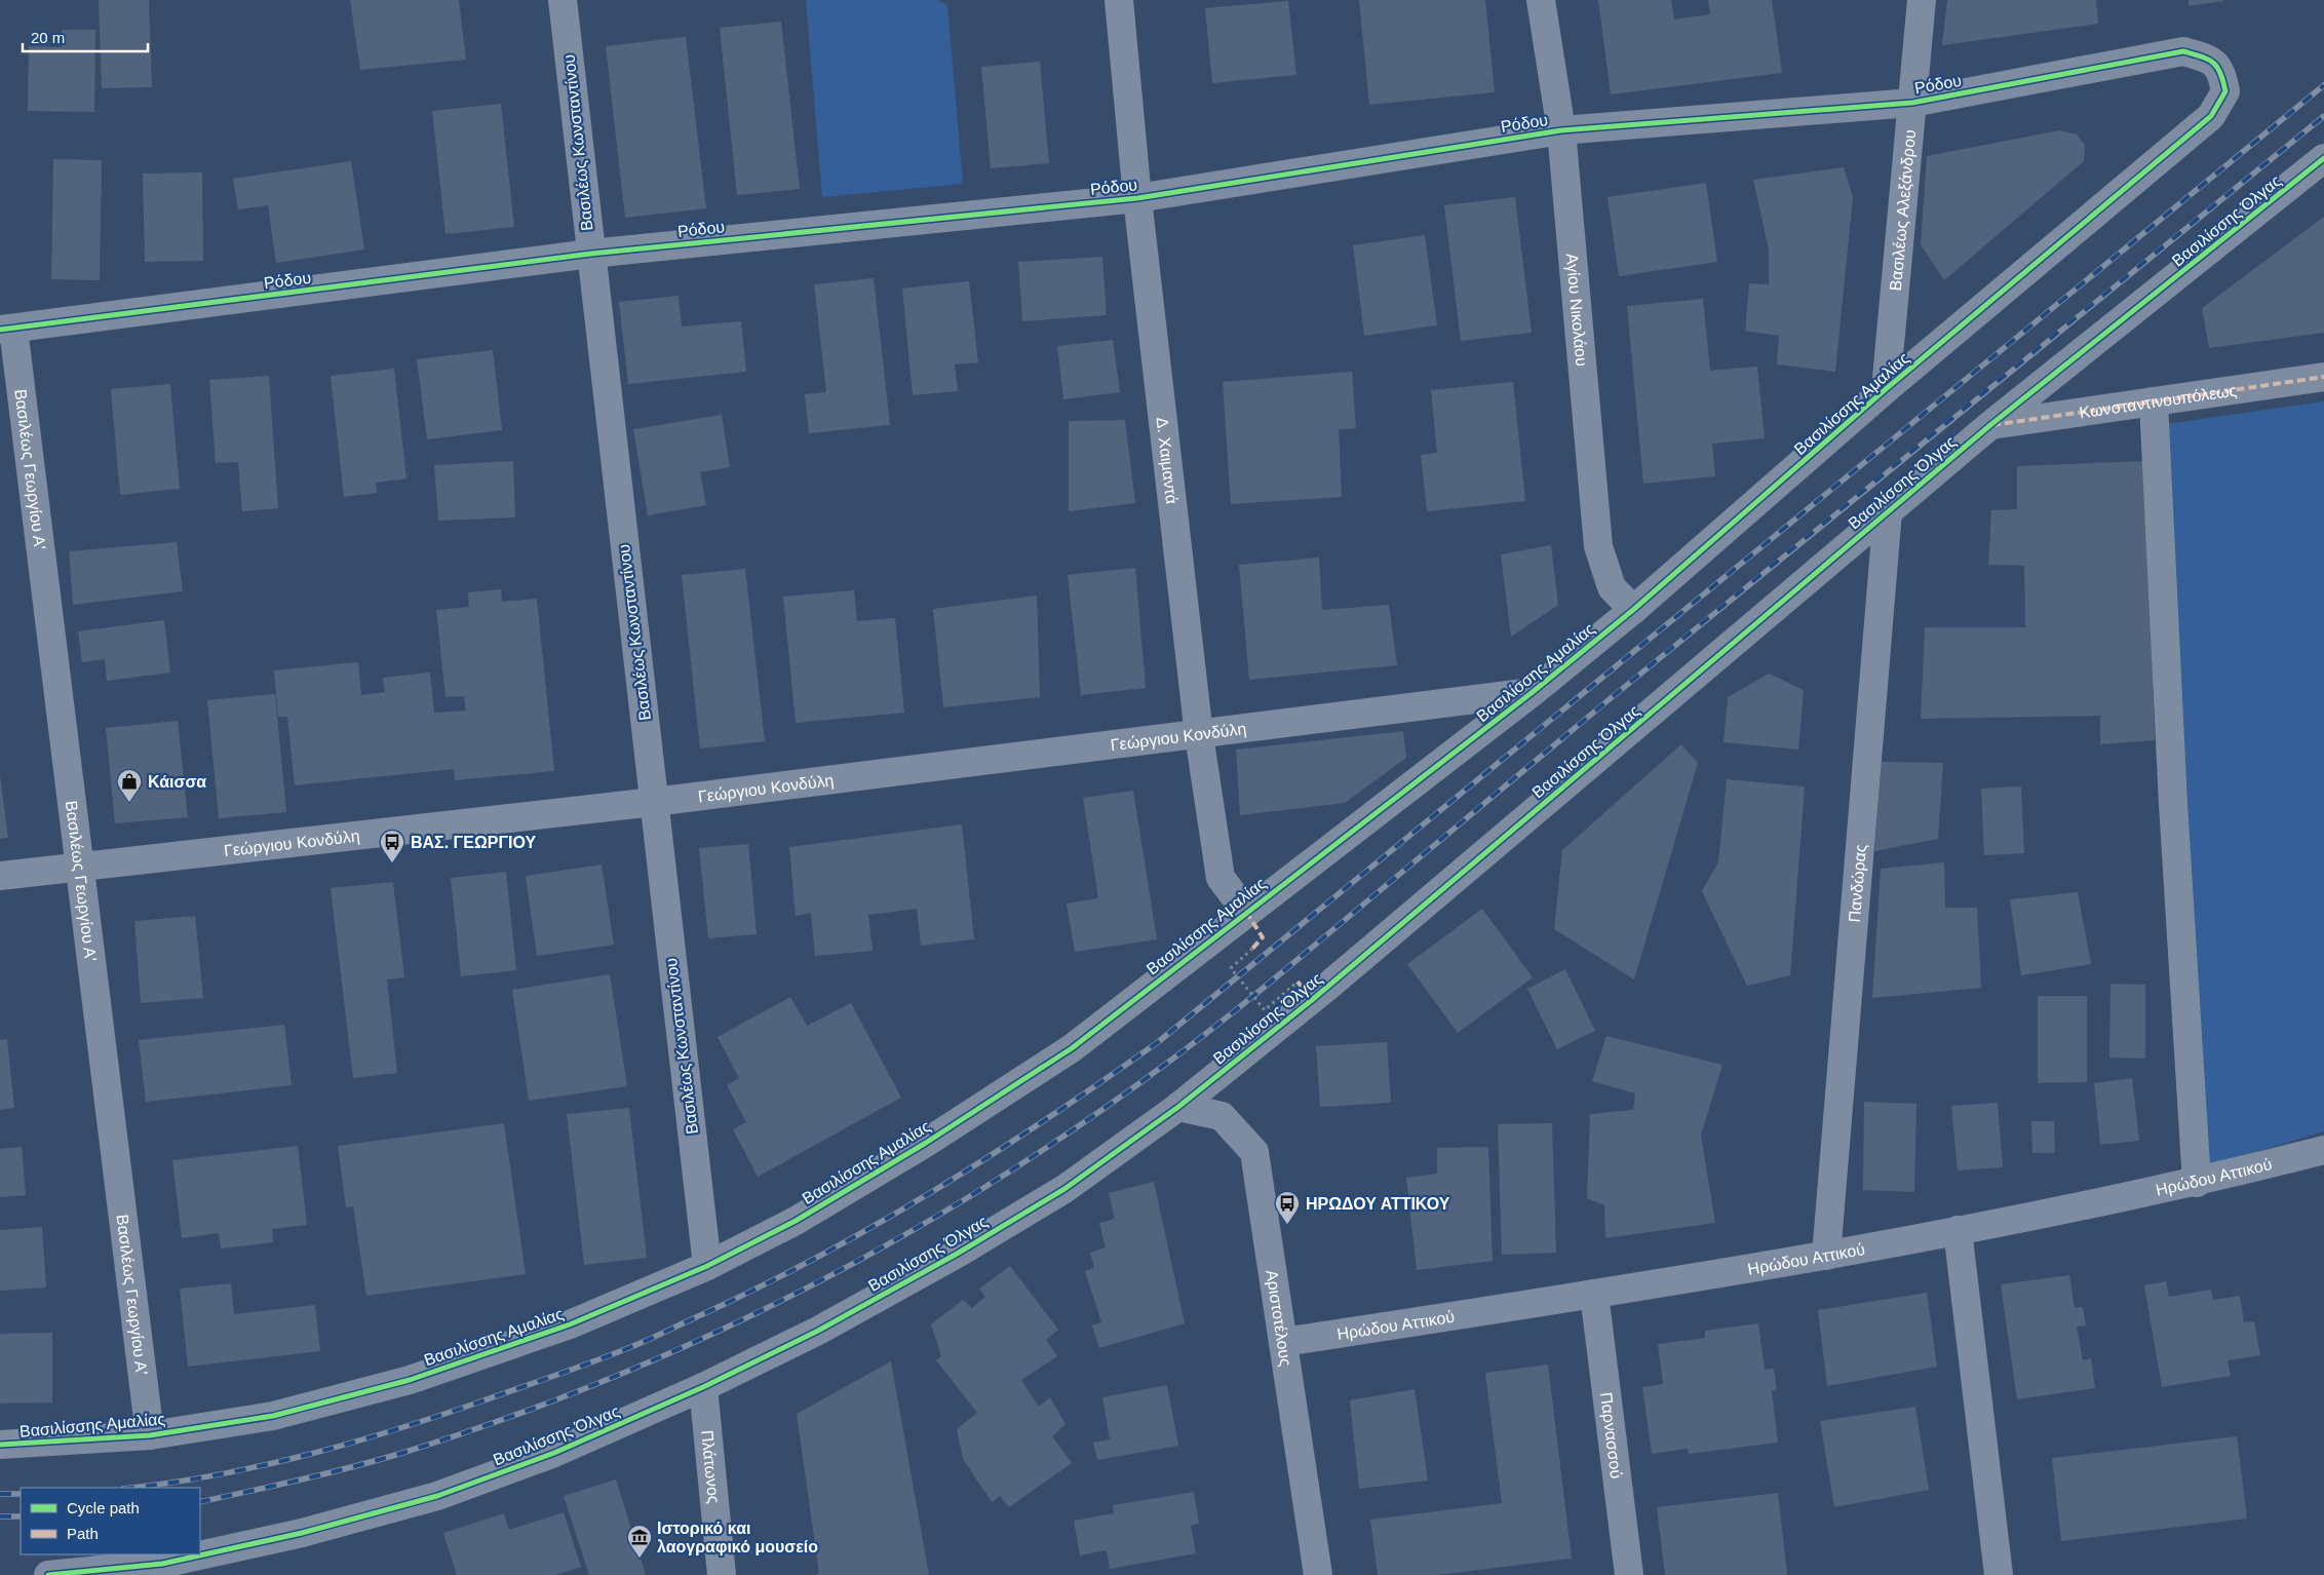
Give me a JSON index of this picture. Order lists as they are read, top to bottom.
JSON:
{
  "streets": {
    "street": [
      "Ρόδου",
      "Βασιλέως Κωνσταντίνου",
      "Βασιλέως Αλεξάνδρου",
      "Βασιλίσσης Όλγας",
      "Αγίου Νικολάου",
      "Κωνσταντινουπόλεως",
      "Βασιλίσσης Αμαλίας",
      "Δ. Χαιμαντά",
      "Βασιλέως Γεωργίου Α'",
      "Γεώργιου Κονδύλη",
      "Πανδώρας",
      "Ηρώδου Αττικού",
      "Αριστοτέλους",
      "Παρνασσού",
      "Πλάτωνος"
    ]
  },
  "crossings": [
    ["Ρόδου", "Βασιλέως Κωνσταντίνου"],
    ["Ρόδου", "Βασιλέως Αλεξάνδρου"],
    ["Ρόδου", "Αγίου Νικολάου"],
    ["Ρόδου", "Βασιλίσσης Αμαλίας"],
    ["Ρόδου", "Δ. Χαιμαντά"],
    ["Ρόδου", "Βασιλέως Γεωργίου Α'"],
    ["Βασιλέως Κωνσταντίνου", "Βασιλίσσης Αμαλίας"],
    ["Βασιλέως Κωνσταντίνου", "Γεώργιου Κονδύλη"],
    ["Βασιλέως Αλεξάνδρου", "Βασιλίσσης Αμαλίας"],
    ["Βασιλίσσης Όλγας", "Κωνσταντινουπόλεως"],
    ["Βασιλίσσης Όλγας", "Πανδώρας"],
    ["Βασιλίσσης Όλγας", "Αριστοτέλους"],
    ["Βασιλίσσης Όλγας", "Πλάτωνος"],
    ["Αγίου Νικολάου", "Βασιλίσσης Αμαλίας"],
    ["Βασιλίσσης Αμαλίας", "Δ. Χαιμαντά"],
    ["Βασιλίσσης Αμαλίας", "Βασιλέως Γεωργίου Α'"],
    ["Βασιλίσσης Αμαλίας", "Γεώργιου Κονδύλη"],
    ["Δ. Χαιμαντά", "Γεώργιου Κονδύλη"],
    ["Βασιλέως Γεωργίου Α'", "Γεώργιου Κονδύλη"],
    ["Πανδώρας", "Ηρώδου Αττικού"],
    ["Ηρώδου Αττικού", "Αριστοτέλους"],
    ["Ηρώδου Αττικού", "Παρνασσού"]
  ],
  "places": {
    "shop": ["Κάισσα"],
    "bus stop": ["ΒΑΣ. ΓΕΩΡΓΙΟΥ", "ΗΡΩΔΟΥ ΑΤΤΙΚΟΥ"],
    "museum": ["Ιστορικό και λαογραφικό μουσείο"]
  },
  "legend": ["Cycle path", "Path"],
  "scale_bar": "20 m"
}
